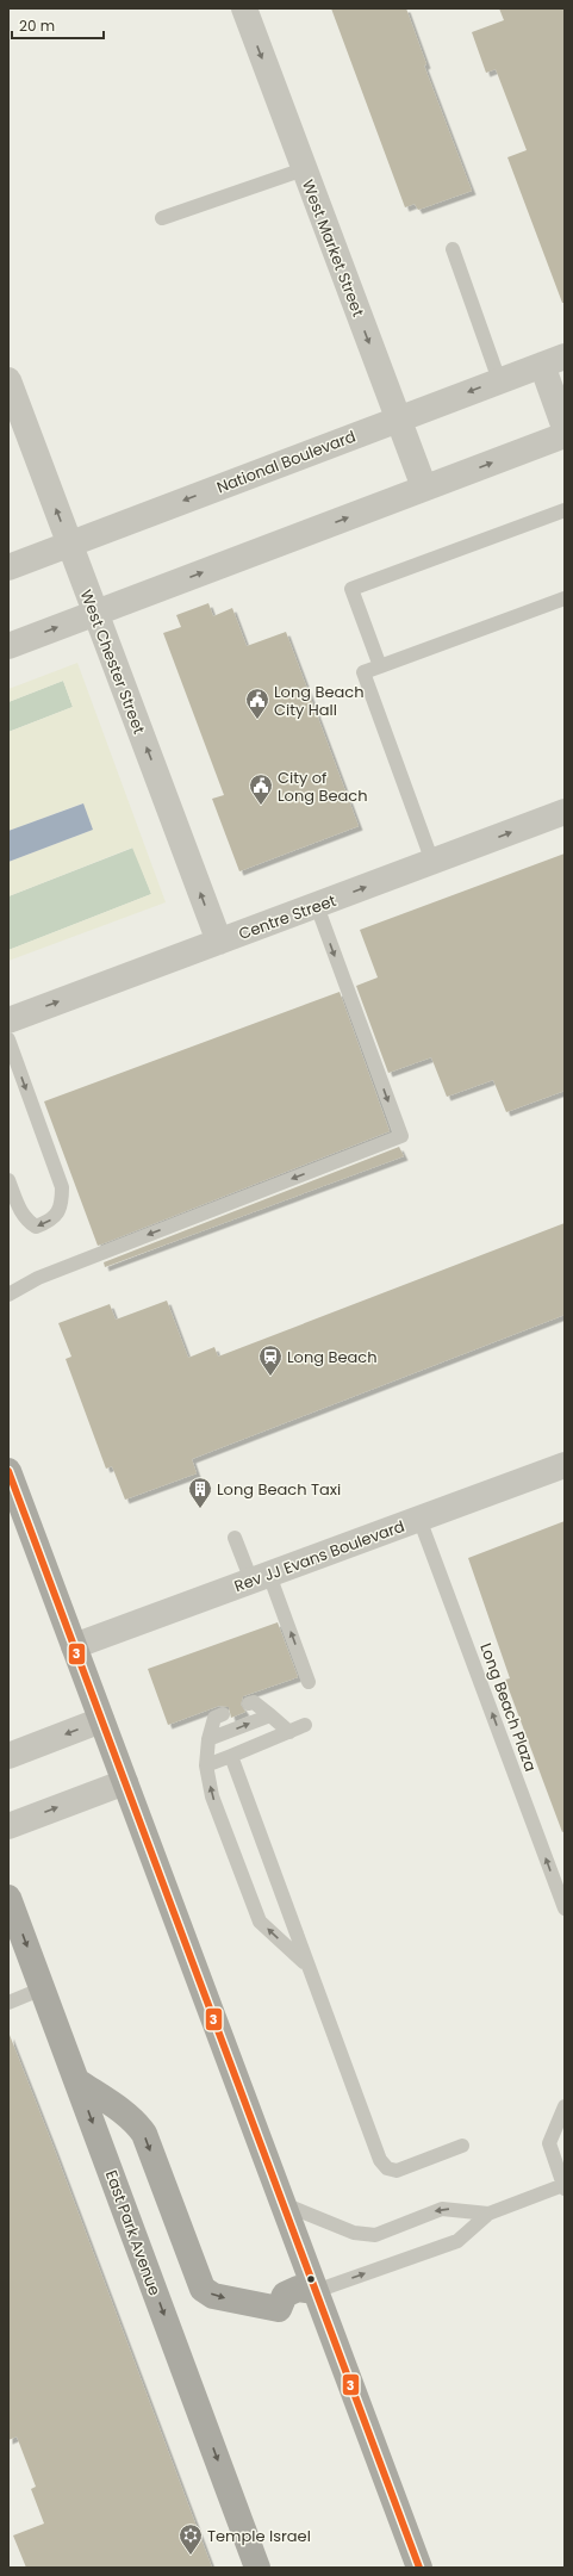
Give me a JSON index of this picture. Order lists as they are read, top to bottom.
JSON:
{
  "streets": {
    "highway": ["East Park Avenue"],
    "street": [
      "West Market Street",
      "National Boulevard",
      "West Chester Street",
      "Centre Street",
      "Rev JJ Evans Boulevard"
    ],
    "lane": ["Long Beach Plaza"]
  },
  "crossings": [
    ["West Market Street", "National Boulevard"],
    ["National Boulevard", "West Chester Street"],
    ["West Chester Street", "Centre Street"],
    ["Rev JJ Evans Boulevard", "Long Beach Plaza"]
  ],
  "one_way": [
    "West Market Street",
    "West Chester Street",
    "Centre Street",
    "Long Beach Plaza"
  ],
  "places": {
    "public building": ["Long Beach City Hall", "City of Long Beach"],
    "station": ["Long Beach"],
    "building": ["Long Beach Taxi"],
    "synagogue": ["Temple Israel"]
  },
  "lines": ["transit line 3"],
  "scale_bar": "20 m"
}
